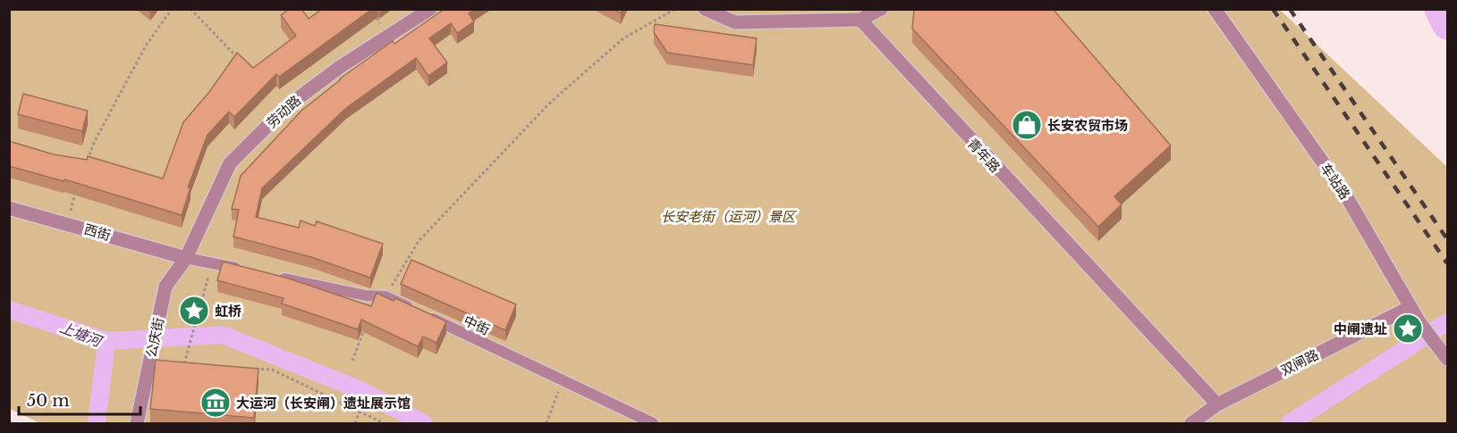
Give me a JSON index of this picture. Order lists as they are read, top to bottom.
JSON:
{
  "streets": {
    "street": [
      "劳动路",
      "青年路",
      "车站路",
      "西街",
      "中街",
      "公庆街",
      "双闸路"
    ]
  },
  "crossings": [
    ["劳动路", "西街"],
    ["劳动路", "公庆街"],
    ["青年路", "双闸路"],
    ["车站路", "双闸路"],
    ["西街", "公庆街"]
  ],
  "water": ["上塘河"],
  "parks": ["长安老街（运河）景区"],
  "places": {
    "shop": ["长安农贸市场"],
    "place": ["虹桥", "中闸遗址"],
    "museum": ["大运河（长安闸）遗址展示馆"]
  },
  "scale_bar": "50 m"
}
